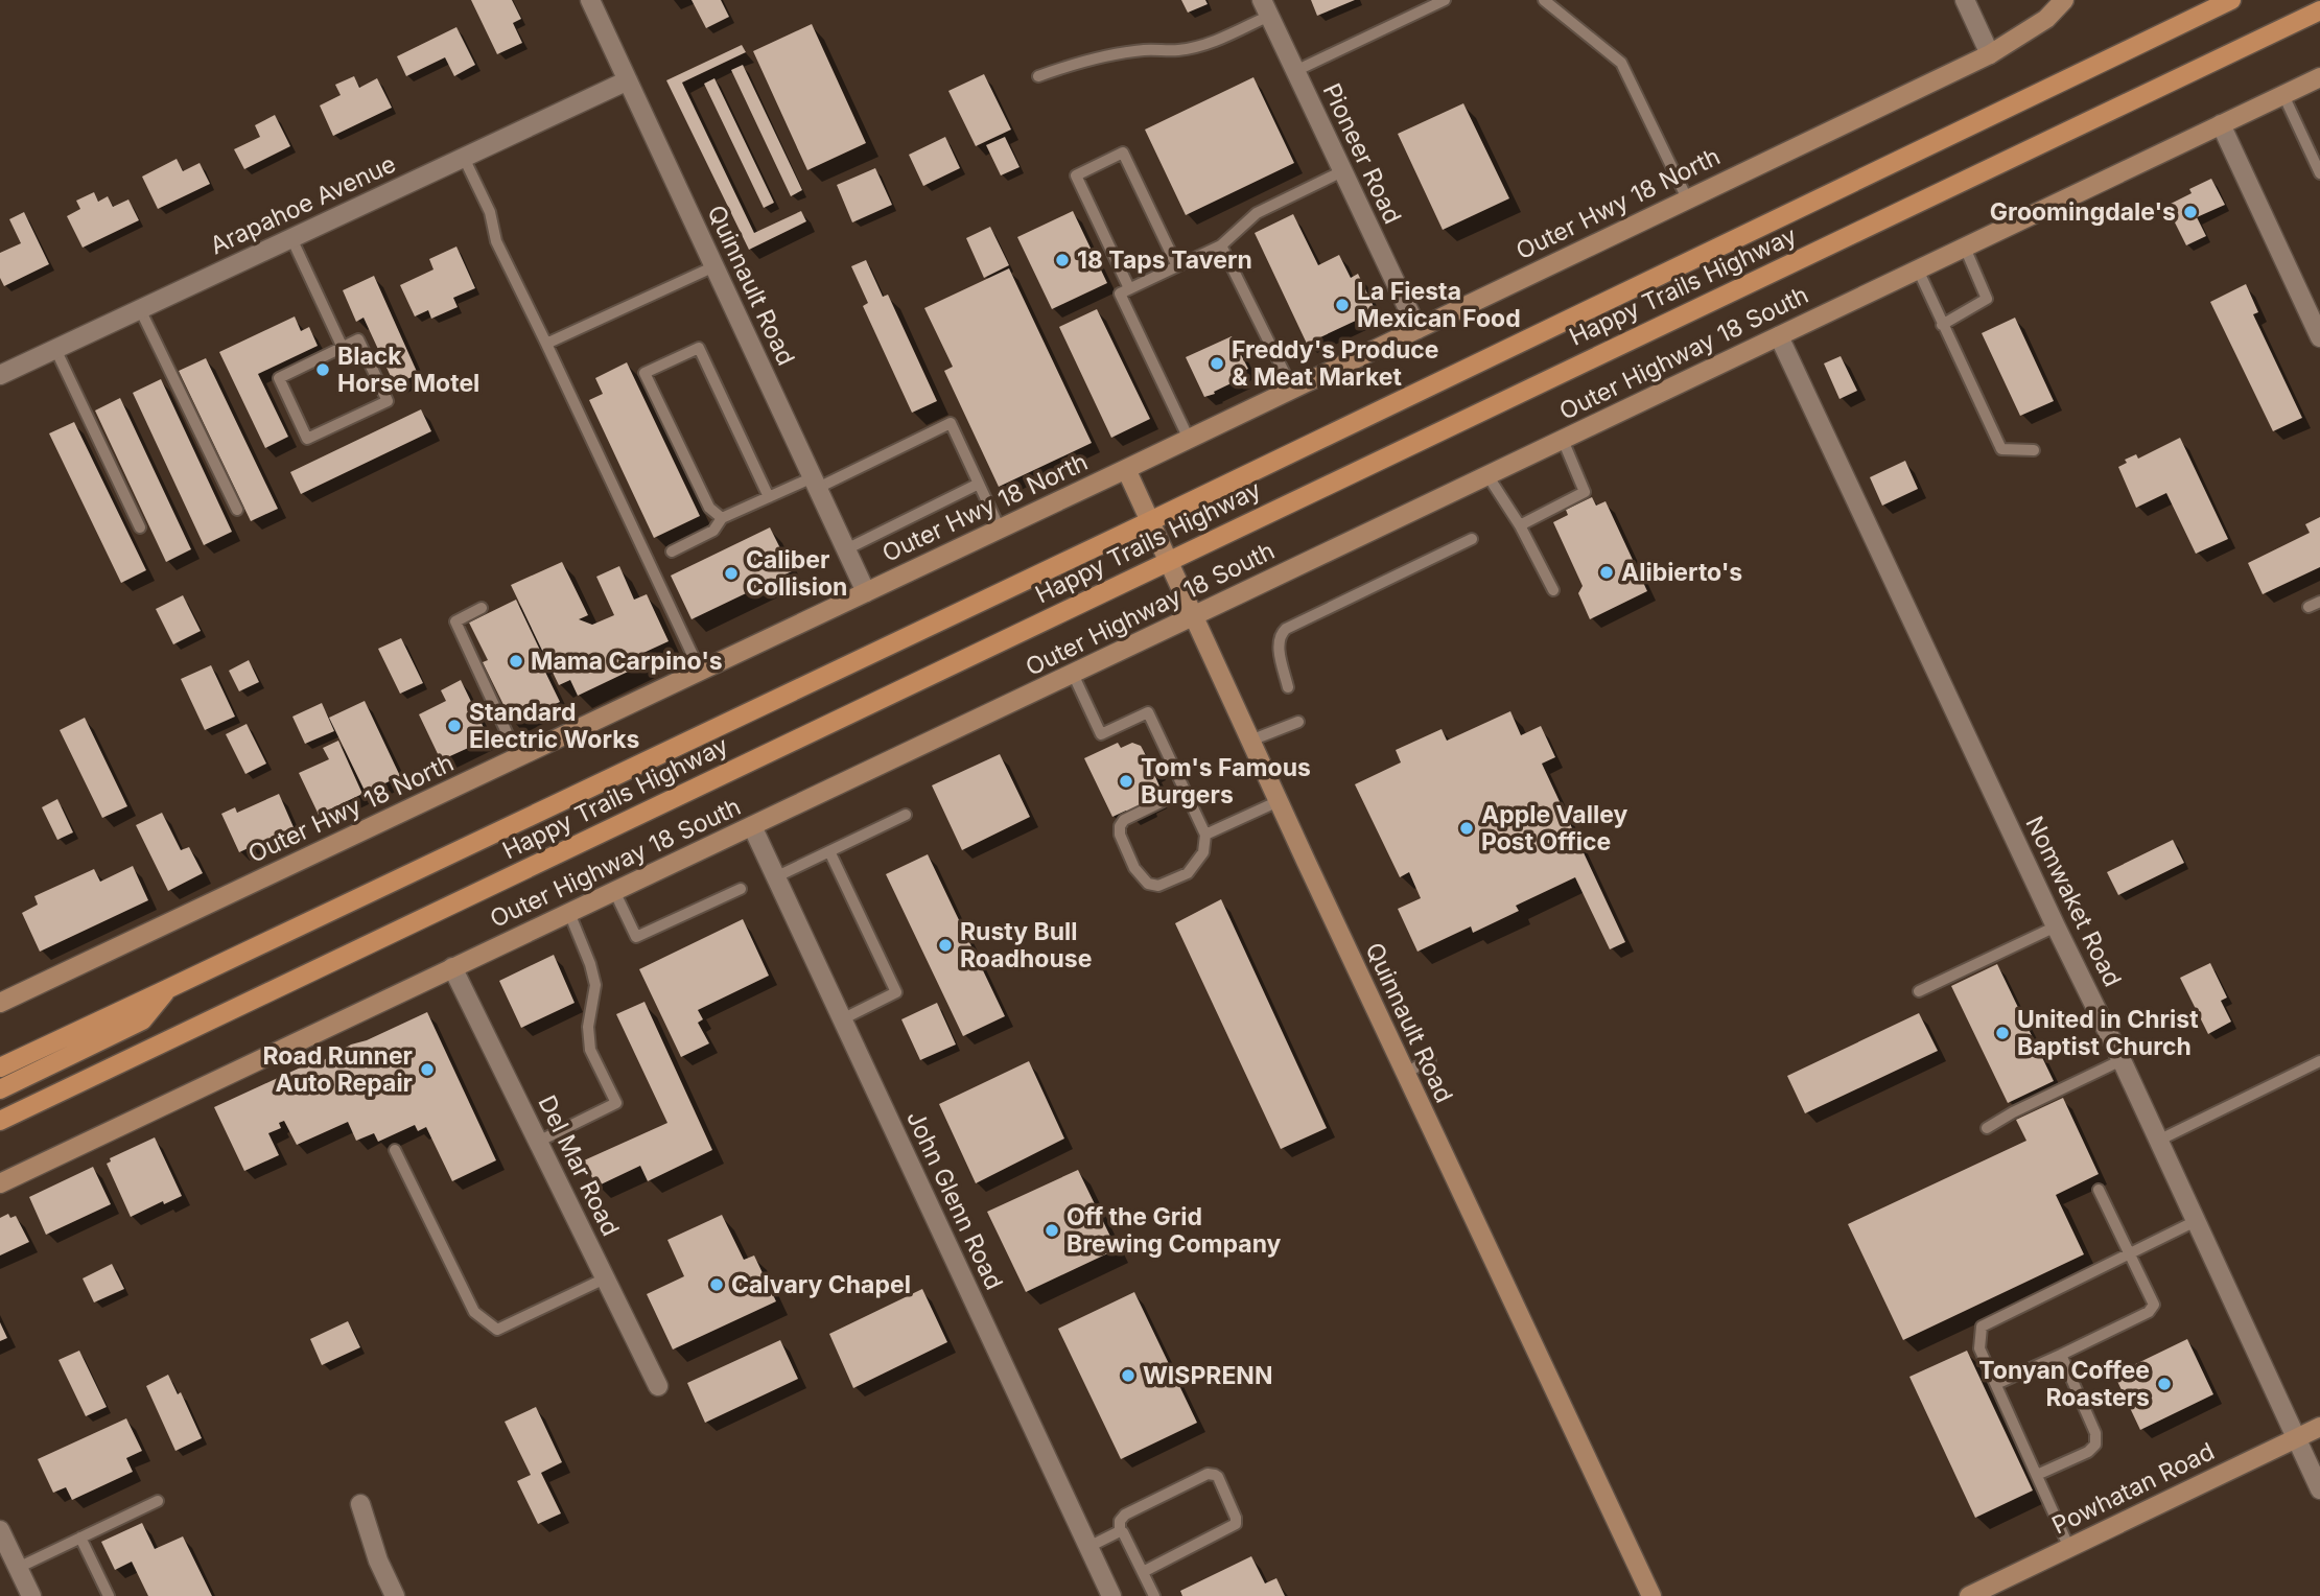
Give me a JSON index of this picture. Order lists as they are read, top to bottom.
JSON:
{
  "streets": {
    "main road": ["Happy Trails Highway"],
    "street": [
      "Pioneer Road",
      "Outer Hwy 18 North",
      "Arapahoe Avenue",
      "Quinnault Road",
      "Outer Highway 18 South",
      "Nomwaket Road",
      "Del Mar Road",
      "John Glenn Road",
      "Powhatan Road"
    ]
  },
  "crossings": [
    ["Pioneer Road", "Outer Hwy 18 North"],
    ["Outer Hwy 18 North", "Quinnault Road"],
    ["Arapahoe Avenue", "Quinnault Road"],
    ["Quinnault Road", "Happy Trails Highway"],
    ["Quinnault Road", "Outer Highway 18 South"],
    ["Outer Highway 18 South", "Nomwaket Road"],
    ["Outer Highway 18 South", "Del Mar Road"],
    ["Outer Highway 18 South", "John Glenn Road"],
    ["Nomwaket Road", "Powhatan Road"]
  ],
  "places": [
    "Groomingdale's",
    "18 Taps Tavern",
    "La Fiesta Mexican Food",
    "Freddy's Produce & Meat Market",
    "Black Horse Motel",
    "Alibierto's",
    "Caliber Collision",
    "Mama Carpino's",
    "Standard Electric Works",
    "Tom's Famous Burgers",
    "Apple Valley Post Office",
    "Rusty Bull Roadhouse",
    "United in Christ Baptist Church",
    "Road Runner Auto Repair",
    "Off the Grid Brewing Company",
    "Calvary Chapel",
    "WISPRENN",
    "Tonyan Coffee Roasters"
  ]
}
